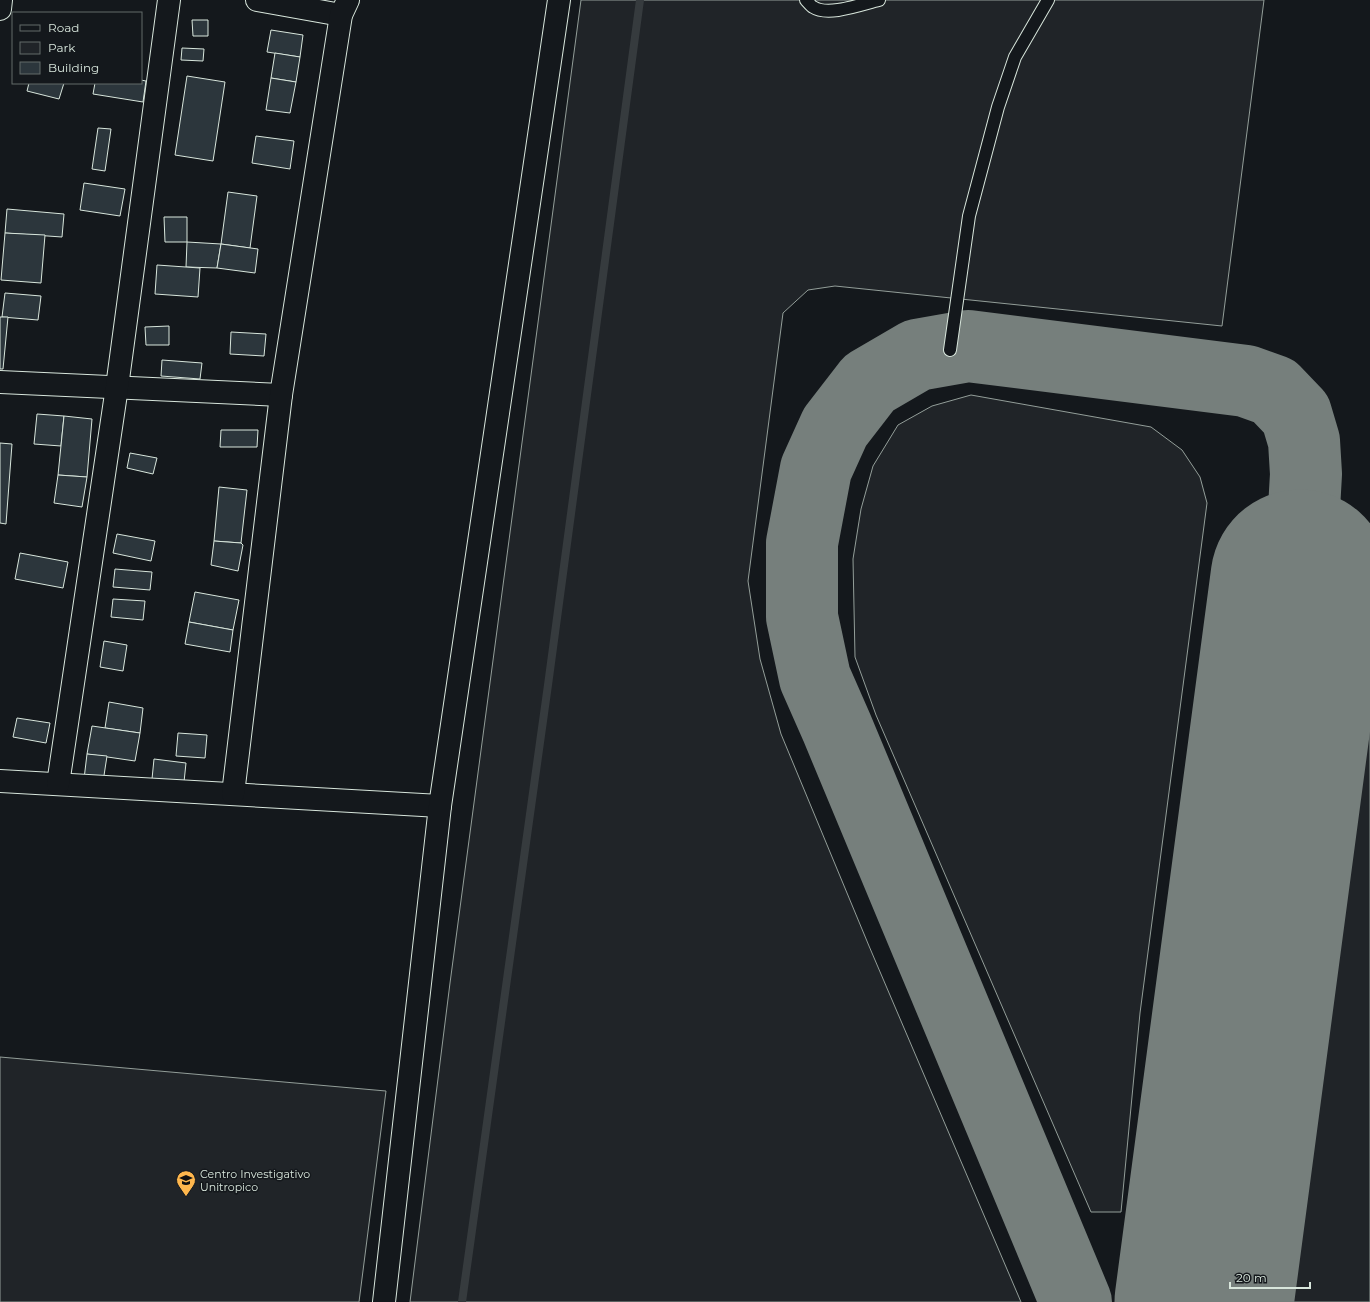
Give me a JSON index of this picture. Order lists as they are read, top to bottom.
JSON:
{
  "places": {
    "school or university": ["Centro Investigativo Unitropico"]
  },
  "legend": ["Road", "Park", "Building"],
  "scale_bar": "20 m"
}
